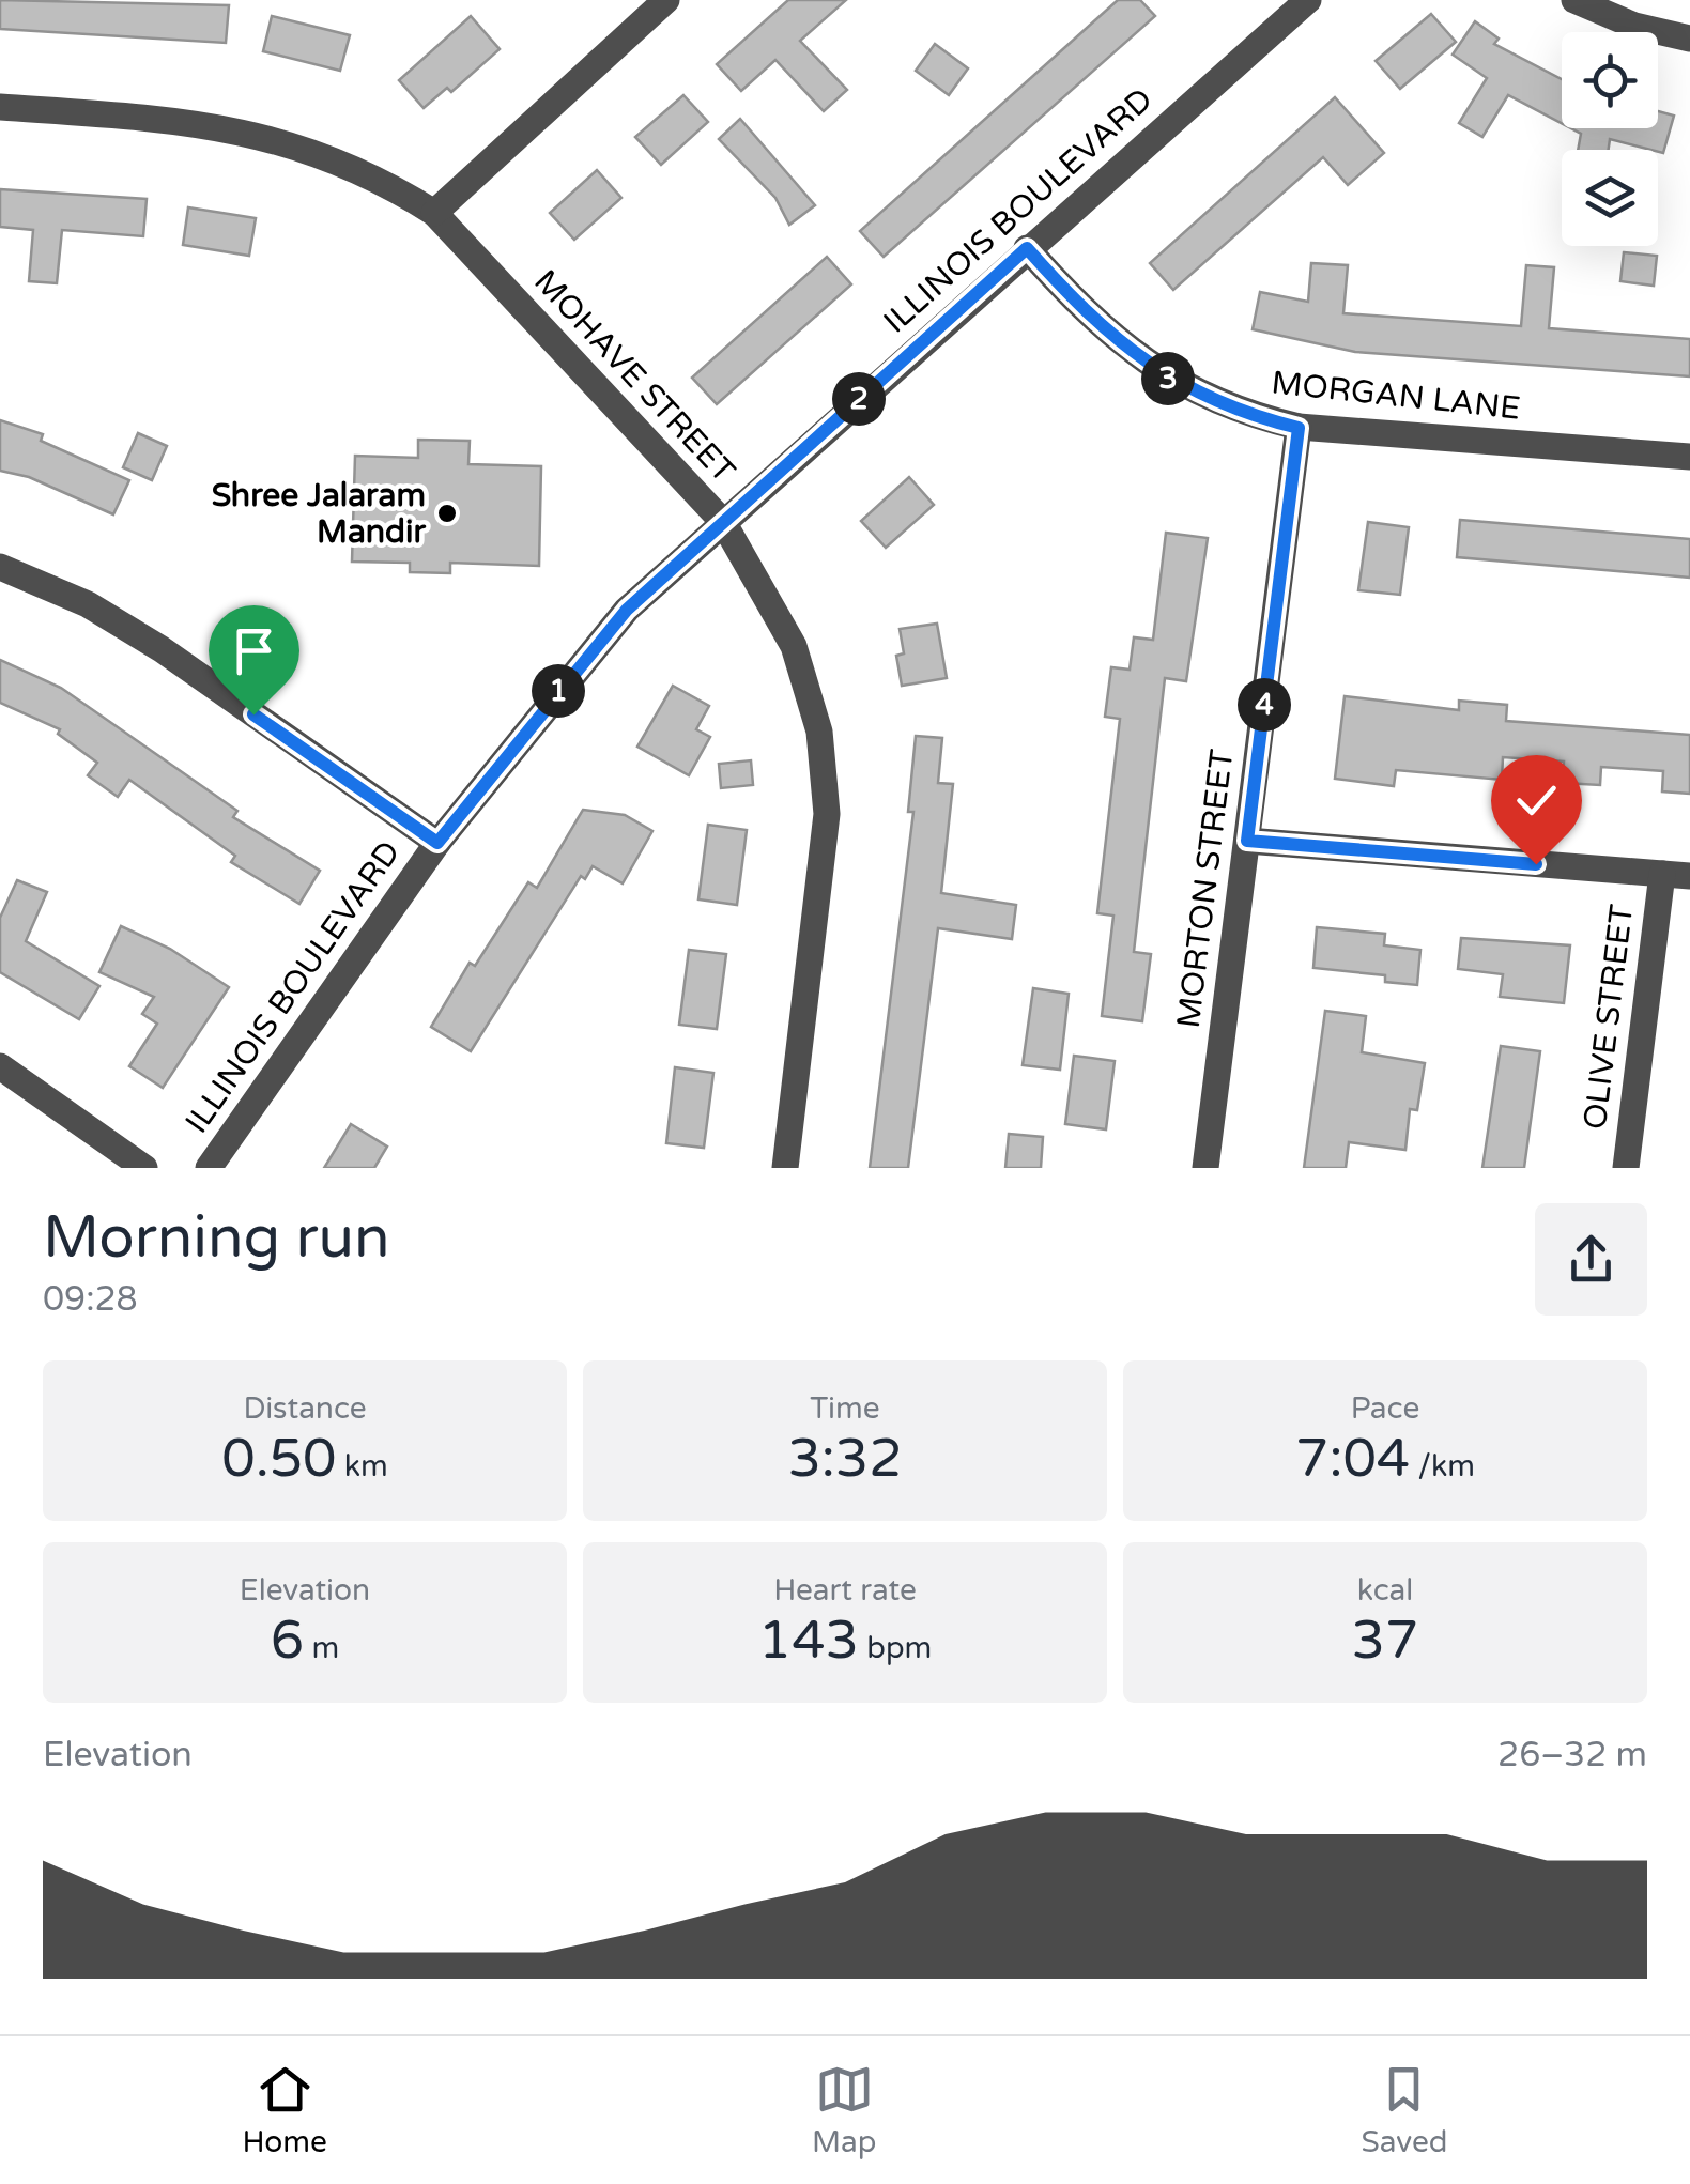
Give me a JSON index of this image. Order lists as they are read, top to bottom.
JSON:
{
  "streets": {
    "street": [
      "ILLINOIS BOULEVARD",
      "MOHAVE STREET",
      "MORGAN LANE",
      "MORTON STREET",
      "OLIVE STREET"
    ]
  },
  "crossings": [
    ["ILLINOIS BOULEVARD", "MOHAVE STREET"],
    ["ILLINOIS BOULEVARD", "MORGAN LANE"],
    ["MORGAN LANE", "MORTON STREET"]
  ],
  "places": ["Shree Jalaram Mandir"],
  "page": {
    "pins": [
      "3",
      "2",
      "1",
      "4"
    ],
    "heading": ["Morning run", "09:28"],
    "stats": [
      ["Distance", "0.50 km"],
      ["Time", "3:32"],
      ["Pace", "7:04 /km"],
      ["Elevation", "6 m"],
      ["Heart rate", "143 bpm"],
      ["kcal", "37"]
    ],
    "chart": ["Elevation", "26–32 m"],
    "tabs": ["Home", "Map", "Saved"]
  }
}
